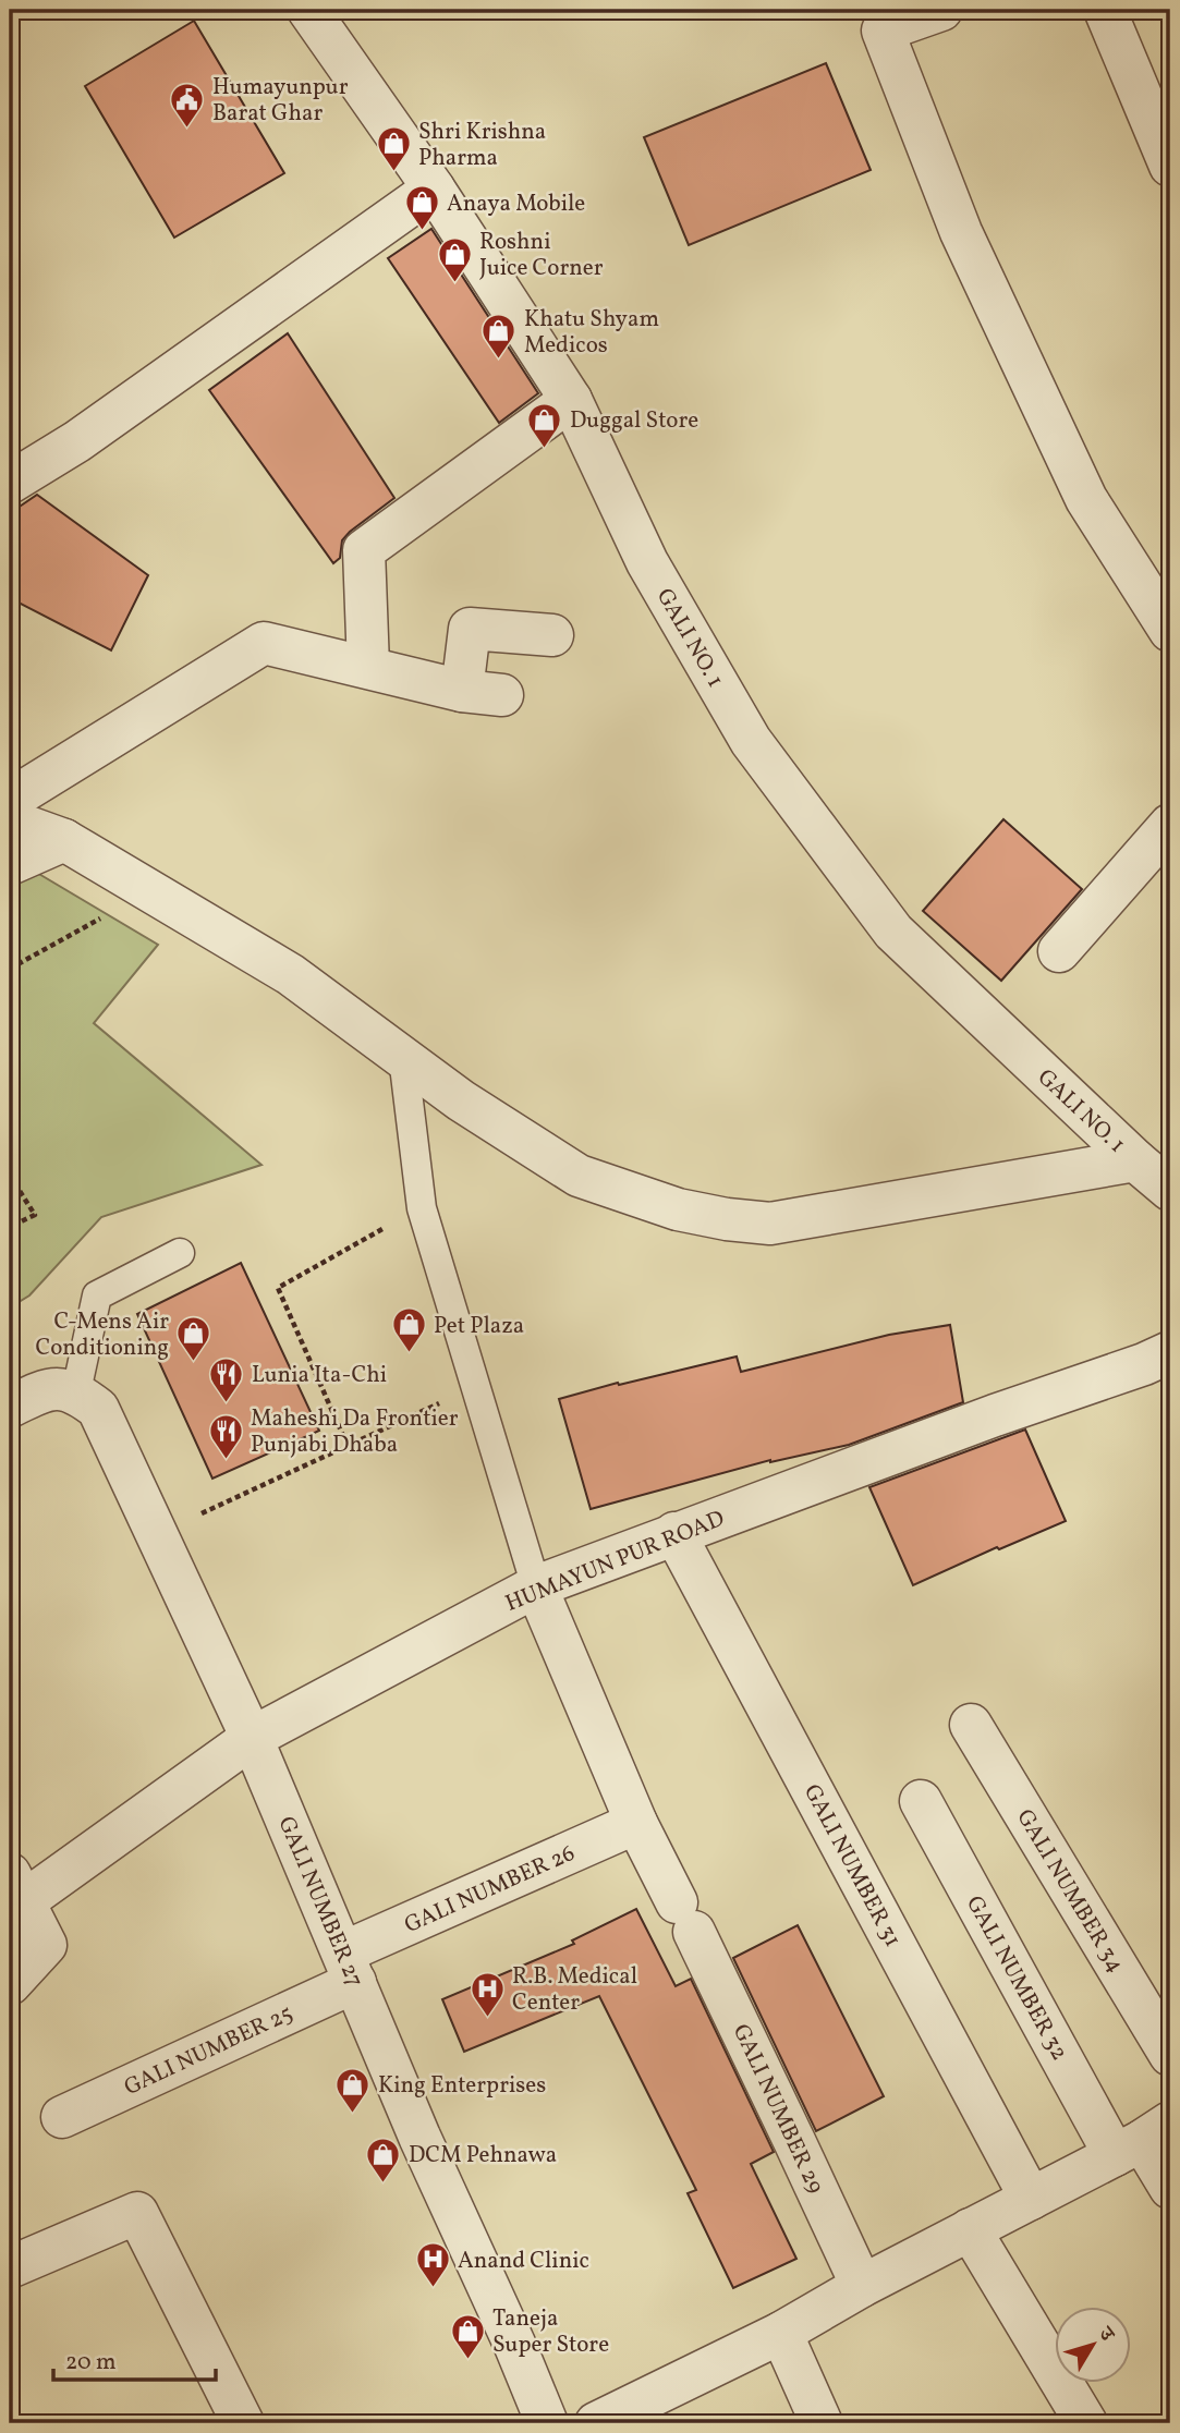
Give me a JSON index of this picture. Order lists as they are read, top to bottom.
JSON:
{
  "streets": {
    "street": [
      "GALI NO. 1",
      "HUMAYUN PUR ROAD",
      "GALI NUMBER 31",
      "GALI NUMBER 26",
      "GALI NUMBER 34",
      "GALI NUMBER 27",
      "GALI NUMBER 32",
      "GALI NUMBER 25",
      "GALI NUMBER 29"
    ]
  },
  "crossings": [
    ["HUMAYUN PUR ROAD", "GALI NUMBER 31"],
    ["HUMAYUN PUR ROAD", "GALI NUMBER 27"],
    ["GALI NUMBER 26", "GALI NUMBER 27"],
    ["GALI NUMBER 26", "GALI NUMBER 25"],
    ["GALI NUMBER 26", "GALI NUMBER 29"],
    ["GALI NUMBER 27", "GALI NUMBER 25"]
  ],
  "places": {
    "public building": ["Humayunpur Barat Ghar"],
    "shop": [
      "Shri Krishna Pharma",
      "Anaya Mobile",
      "Roshni Juice Corner",
      "Khatu Shyam Medicos",
      "Duggal Store",
      "Pet Plaza",
      "C-Mens Air Conditioning",
      "King Enterprises",
      "DCM Pehnawa",
      "Taneja Super Store"
    ],
    "restaurant": ["Lunia Ita-Chi", "Maheshi Da Frontier Punjabi Dhaba"],
    "hospital": ["R.B. Medical Center", "Anand Clinic"]
  },
  "scale_bar": "20 m",
  "north": "top right"
}
